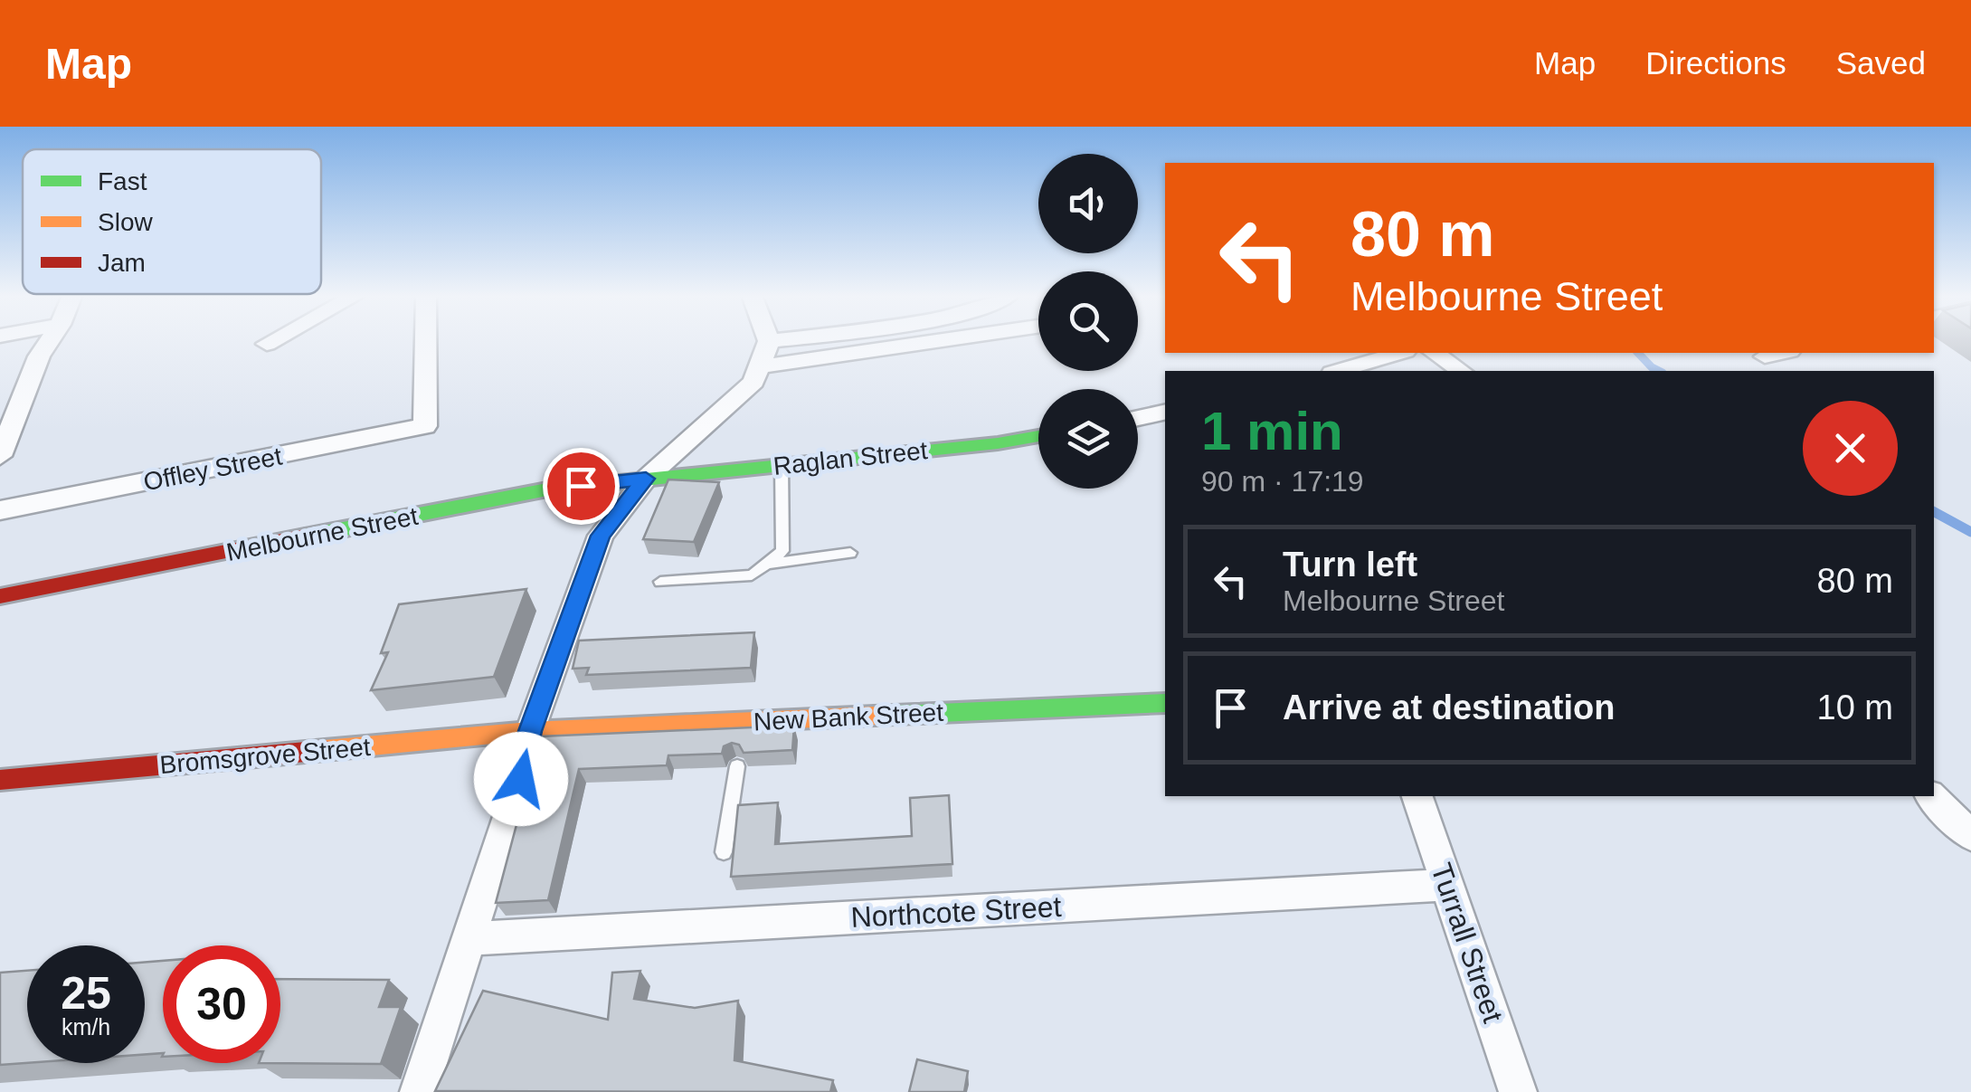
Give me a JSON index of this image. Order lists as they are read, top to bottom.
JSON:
{
  "streets": {
    "street": [
      "Raglan Street",
      "Offley Street",
      "Melbourne Street",
      "New Bank Street",
      "Bromsgrove Street",
      "Northcote Street",
      "Turrall Street"
    ]
  },
  "crossings": [
    ["Raglan Street", "Melbourne Street"],
    ["New Bank Street", "Bromsgrove Street"],
    ["Northcote Street", "Turrall Street"]
  ],
  "legend": ["Fast", "Slow", "Jam"],
  "page": {
    "header": "Map",
    "nav": ["Map", "Directions", "Saved"],
    "turn": ["80 m", "Melbourne Street"],
    "heading": ["1 min", "90 m · 17:19"],
    "list": [
      {
        "name": "Turn left",
        "note": "Melbourne Street",
        "value": "80 m"
      },
      {
        "name": "Arrive at destination",
        "value": "10 m"
      }
    ],
    "speed": "25 km/h",
    "limit": "30"
  }
}
